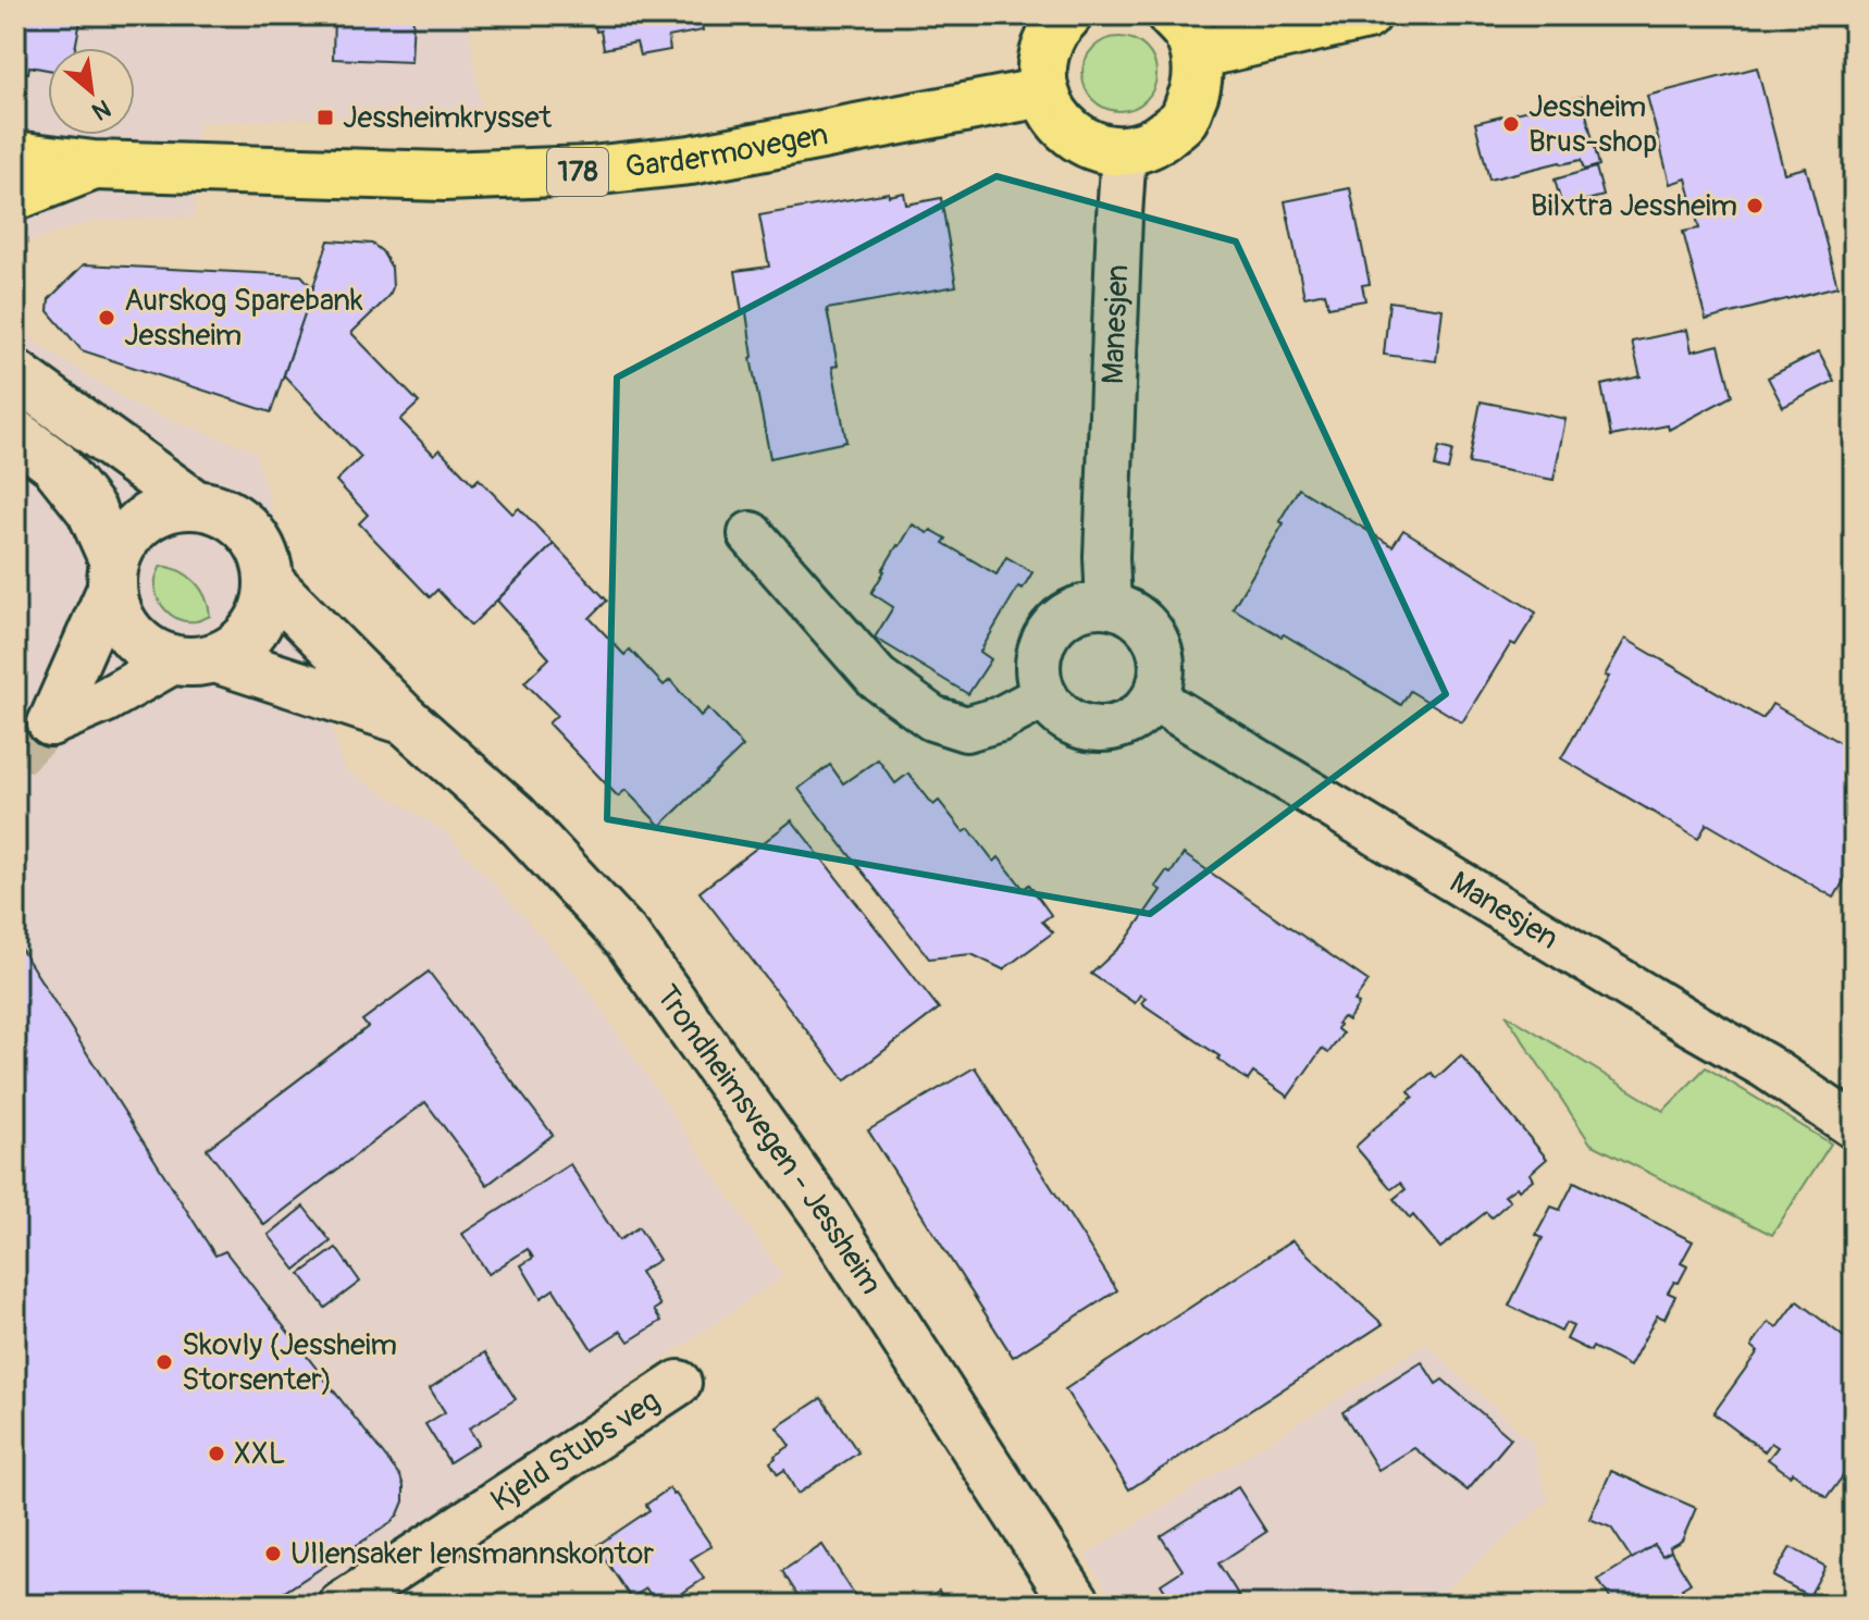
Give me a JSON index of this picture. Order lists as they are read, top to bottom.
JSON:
{
  "streets": {
    "main road": ["Gardermovegen", "178", "Trondheimsvegen - Jessheim"],
    "street": ["Manesjen", "Kjeld Stubs veg"]
  },
  "places": {
    "transit": ["Jessheimkrysset"],
    "other": [
      "Jessheim Brus-shop",
      "Bilxtra Jessheim",
      "Aurskog Sparebank Jessheim",
      "Skovly (Jessheim Storsenter)",
      "XXL",
      "Ullensaker lensmannskontor"
    ]
  },
  "north": "bottom right"
}
